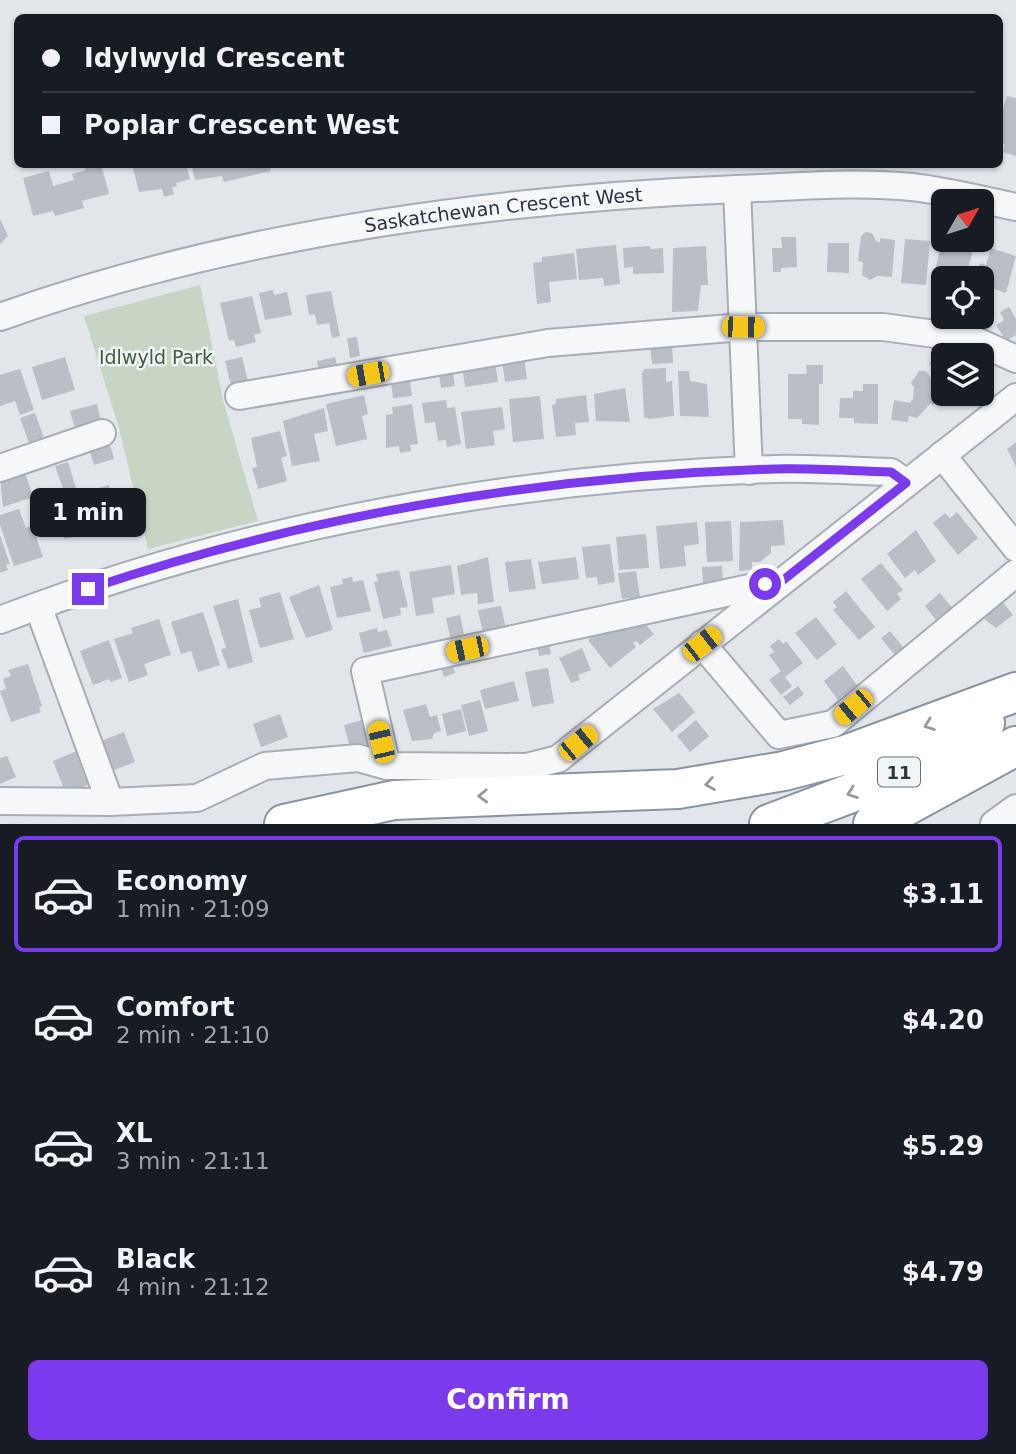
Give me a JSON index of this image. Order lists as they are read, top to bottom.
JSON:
{
  "streets": {
    "highway": ["11"],
    "street": ["Saskatchewan Crescent West"]
  },
  "parks": ["Idlwyld Park"],
  "north": "top right",
  "page": {
    "banner": ["Idylwyld Crescent", "Poplar Crescent West"],
    "bubble": "1 min",
    "list": [
      {
        "name": "Economy",
        "note": "1 min · 21:09",
        "value": "$3.11"
      },
      {
        "name": "Comfort",
        "note": "2 min · 21:10",
        "value": "$4.20"
      },
      {
        "name": "XL",
        "note": "3 min · 21:11",
        "value": "$5.29"
      },
      {
        "name": "Black",
        "note": "4 min · 21:12",
        "value": "$4.79"
      }
    ],
    "buttons": "Confirm"
  }
}
